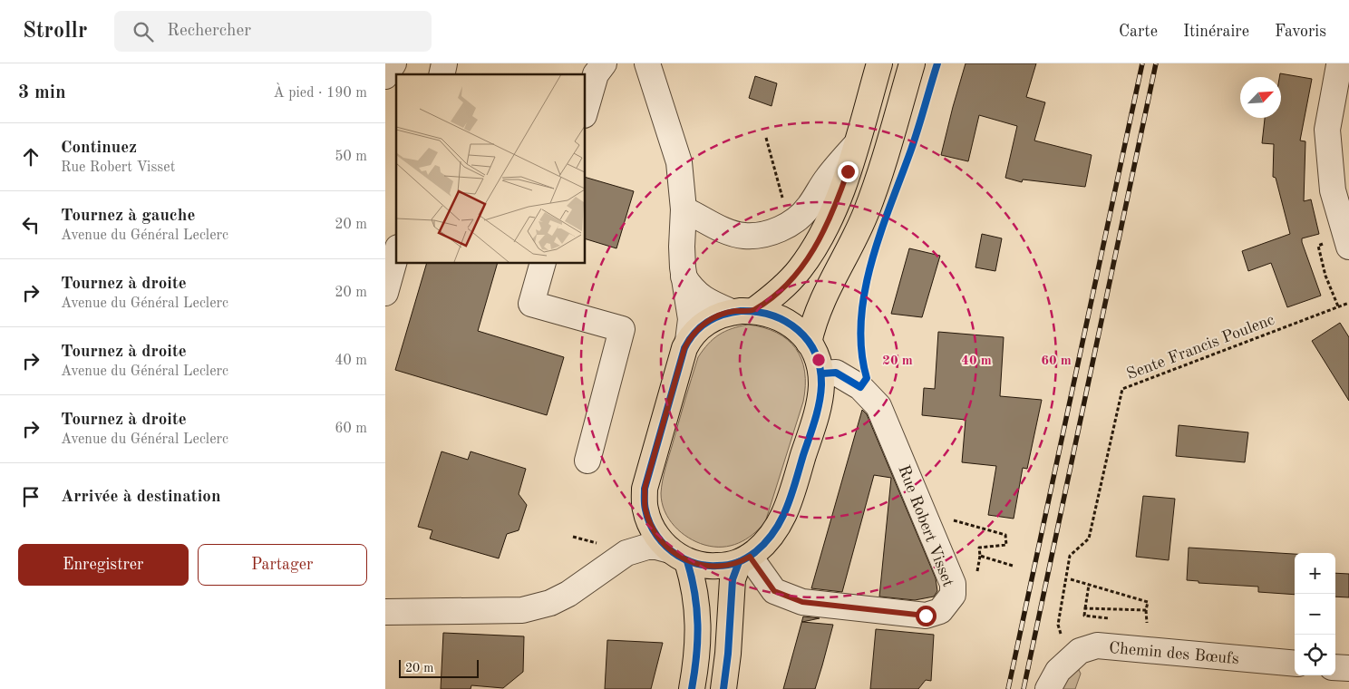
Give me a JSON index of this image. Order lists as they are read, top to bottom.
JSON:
{
  "streets": {
    "street": ["Rue Robert Visset", "Chemin des Bœufs"],
    "path": ["Sente Francis Poulenc"]
  },
  "crossings": [
    ["Sente Francis Poulenc", "Chemin des Bœufs"]
  ],
  "scale_bar": "20 m",
  "north": "top right",
  "page": {
    "header": "Strollr",
    "search": "Rechercher",
    "nav": ["Carte", "Itinéraire", "Favoris"],
    "heading": ["3 min", "À pied · 190 m"],
    "list": [
      ["Continuez", "Rue Robert Visset", "50 m"],
      ["Tournez à gauche", "Avenue du Général Leclerc", "20 m"],
      ["Tournez à droite", "Avenue du Général Leclerc", "20 m"],
      ["Tournez à droite", "Avenue du Général Leclerc", "40 m"],
      ["Tournez à droite", "Avenue du Général Leclerc", "60 m"],
      "Arrivée à destination"
    ],
    "buttons": ["Enregistrer", "Partager"],
    "map_buttons": ["+", "−"],
    "scale": "20 m"
  },
  "rings": ["20 m", "40 m", "60 m"]
}
